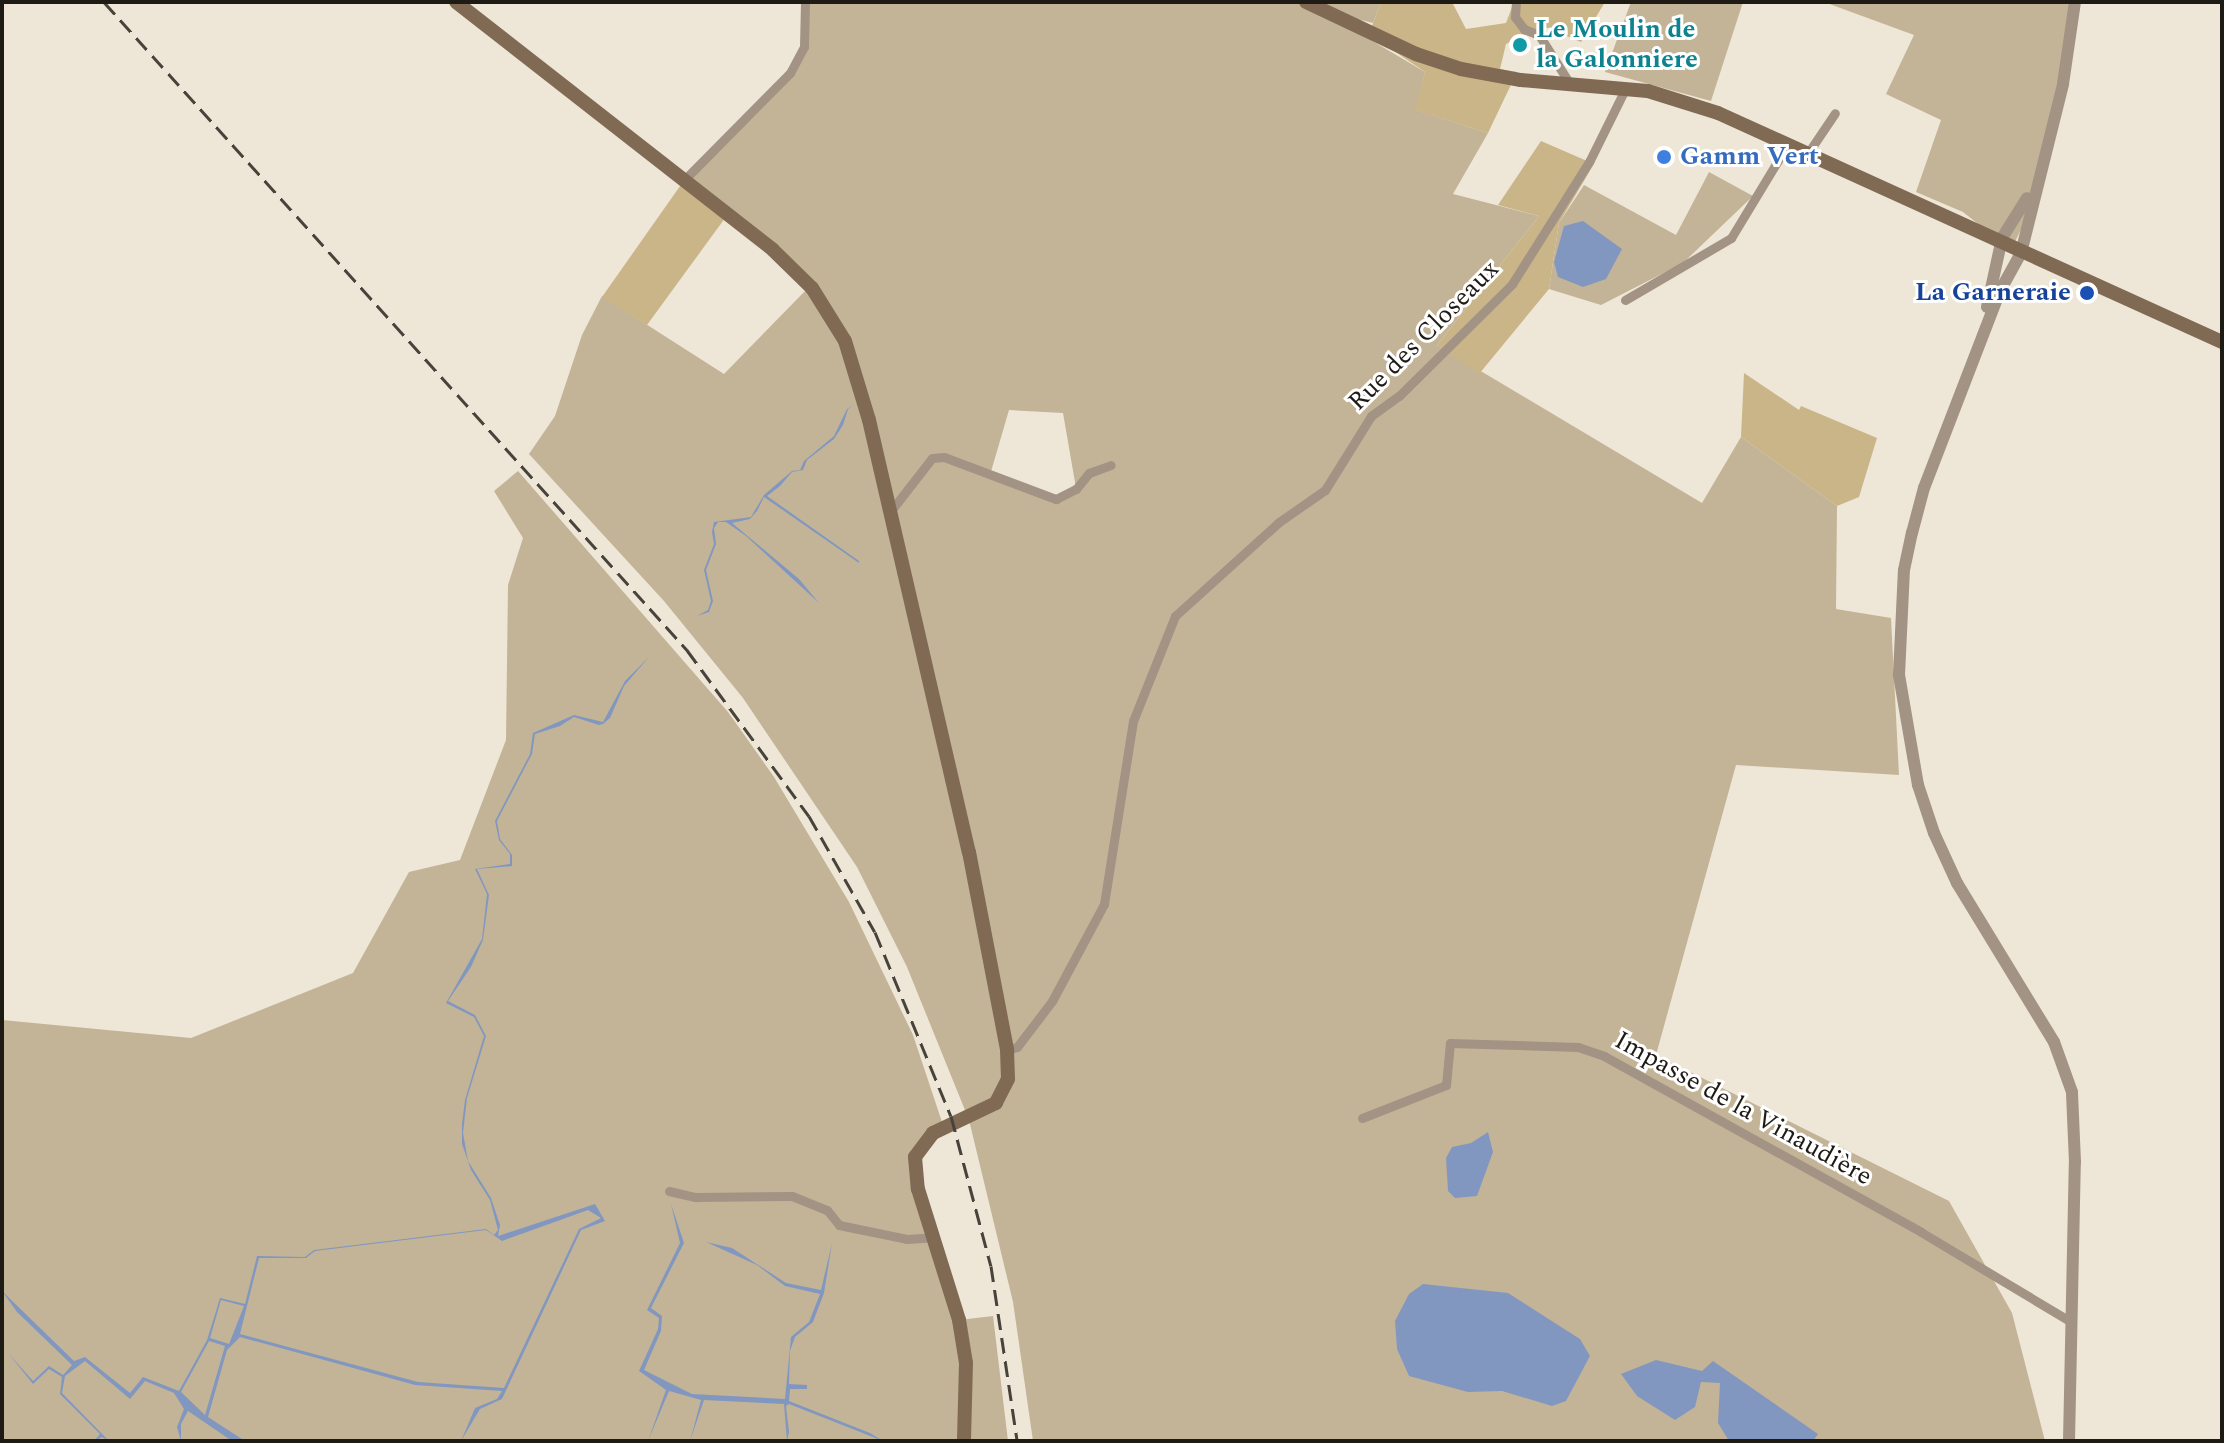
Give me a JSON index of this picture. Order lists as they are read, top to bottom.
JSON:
{
  "streets": {
    "street": ["Rue des Closeaux", "Impasse de la Vinaudière"]
  },
  "places": ["Le Moulin de la Galonniere", "Gamm Vert", "La Garneraie"]
}
